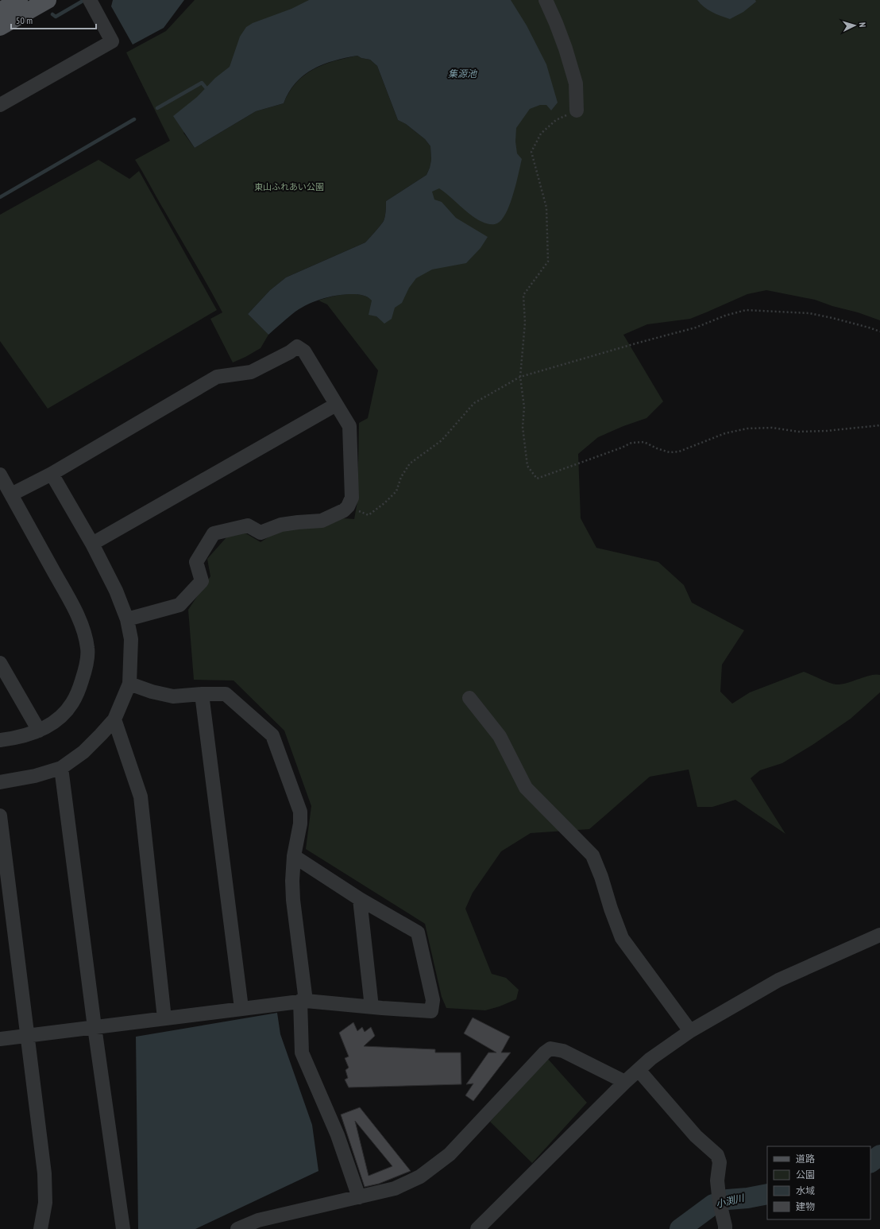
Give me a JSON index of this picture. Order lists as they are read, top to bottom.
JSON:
{
  "water": ["集源池", "小渕川"],
  "parks": ["東山ふれあい公園"],
  "legend": [
    "道路",
    "公園",
    "水域",
    "建物"
  ],
  "scale_bar": "50 m",
  "north": "right"
}
